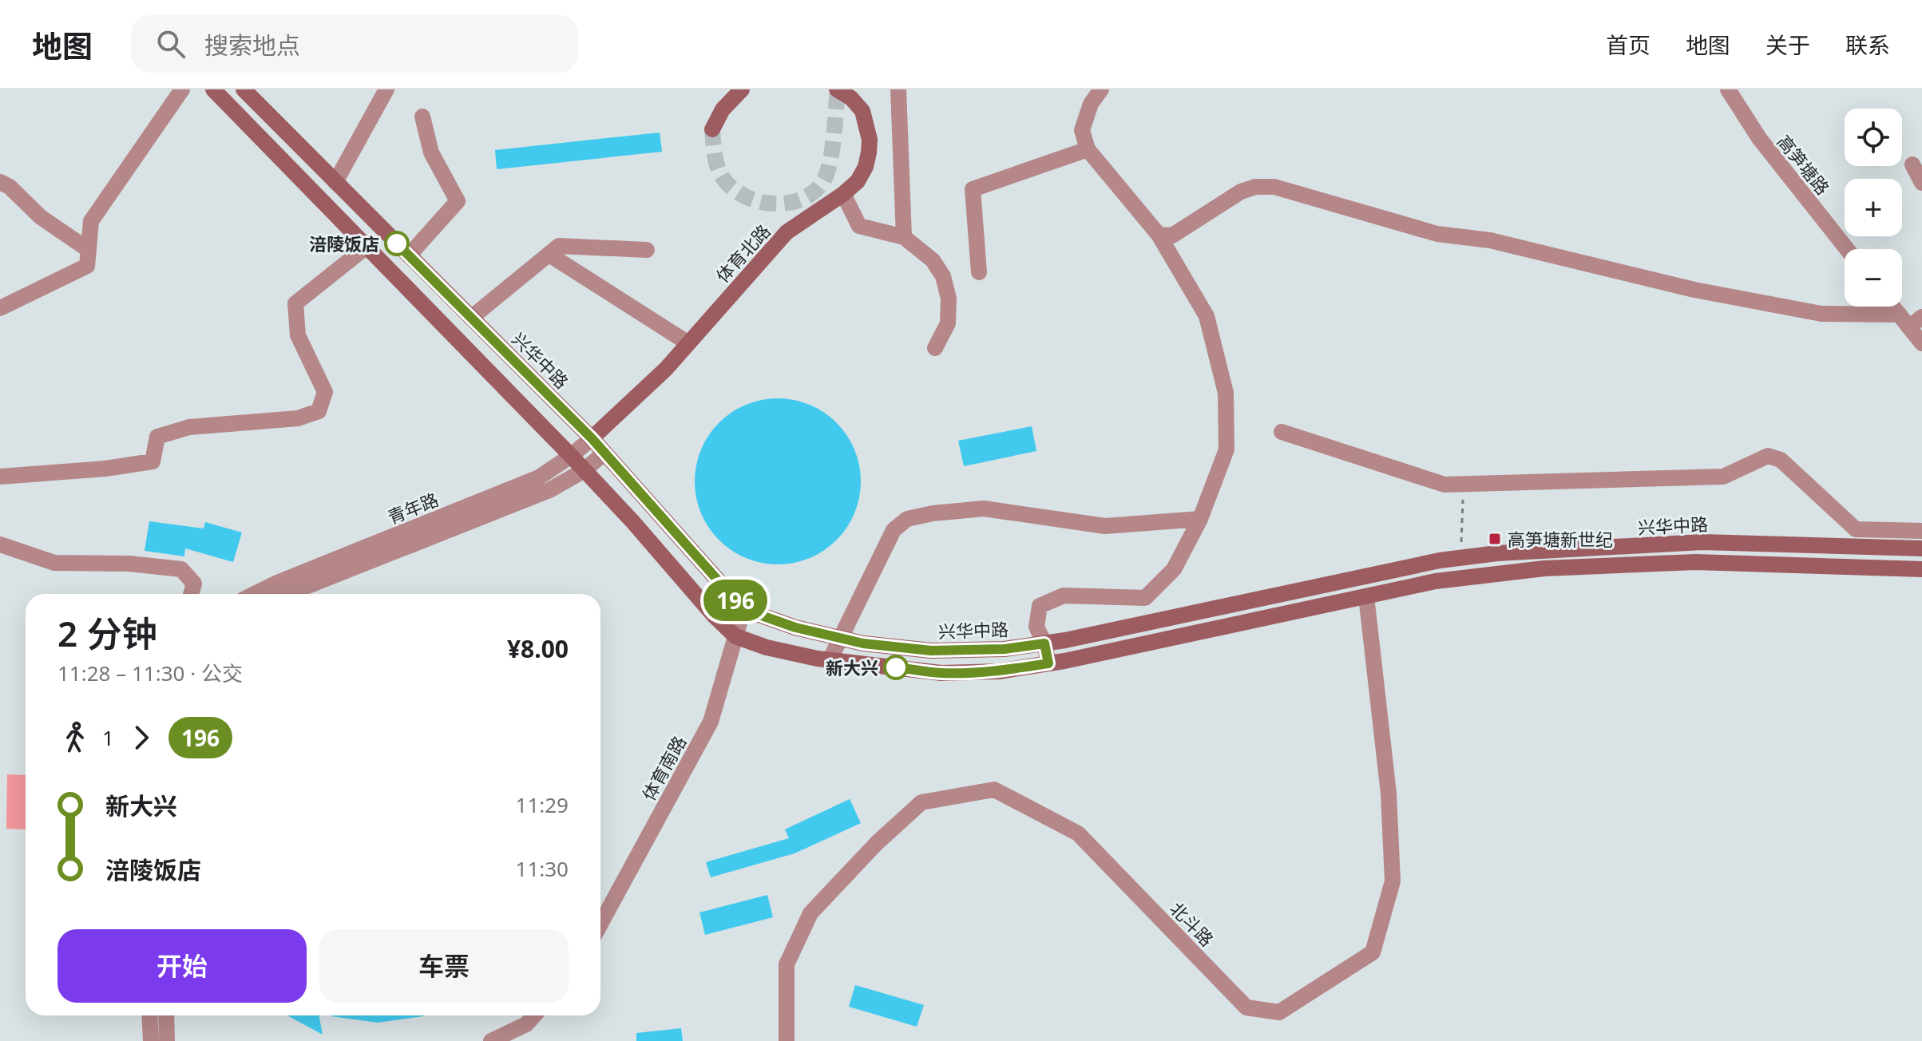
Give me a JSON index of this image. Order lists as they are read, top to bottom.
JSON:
{
  "streets": {
    "main road": ["体育北路", "兴华中路"],
    "street": [
      "高笋塘路",
      "青年路",
      "体育南路",
      "北斗路"
    ]
  },
  "crossings": [
    ["体育北路", "兴华中路"],
    ["体育北路", "青年路"],
    ["兴华中路", "青年路"],
    ["兴华中路", "体育南路"]
  ],
  "places": {
    "other": ["涪陵饭店", "新大兴"],
    "transit": ["高笋塘新世纪"]
  },
  "lines": ["bus line 196"],
  "page": {
    "header": "地图",
    "search": "搜索地点",
    "nav": [
      "首页",
      "地图",
      "关于",
      "联系"
    ],
    "on_map": "196",
    "map_buttons": ["+", "−"],
    "heading": ["2 分钟", "11:28 – 11:30 · 公交", "¥8.00"],
    "legs": ["1", "196"],
    "list": [
      {
        "name": "新大兴",
        "value": "11:29"
      },
      {
        "name": "涪陵饭店",
        "value": "11:30"
      }
    ],
    "buttons": ["开始", "车票"]
  }
}
